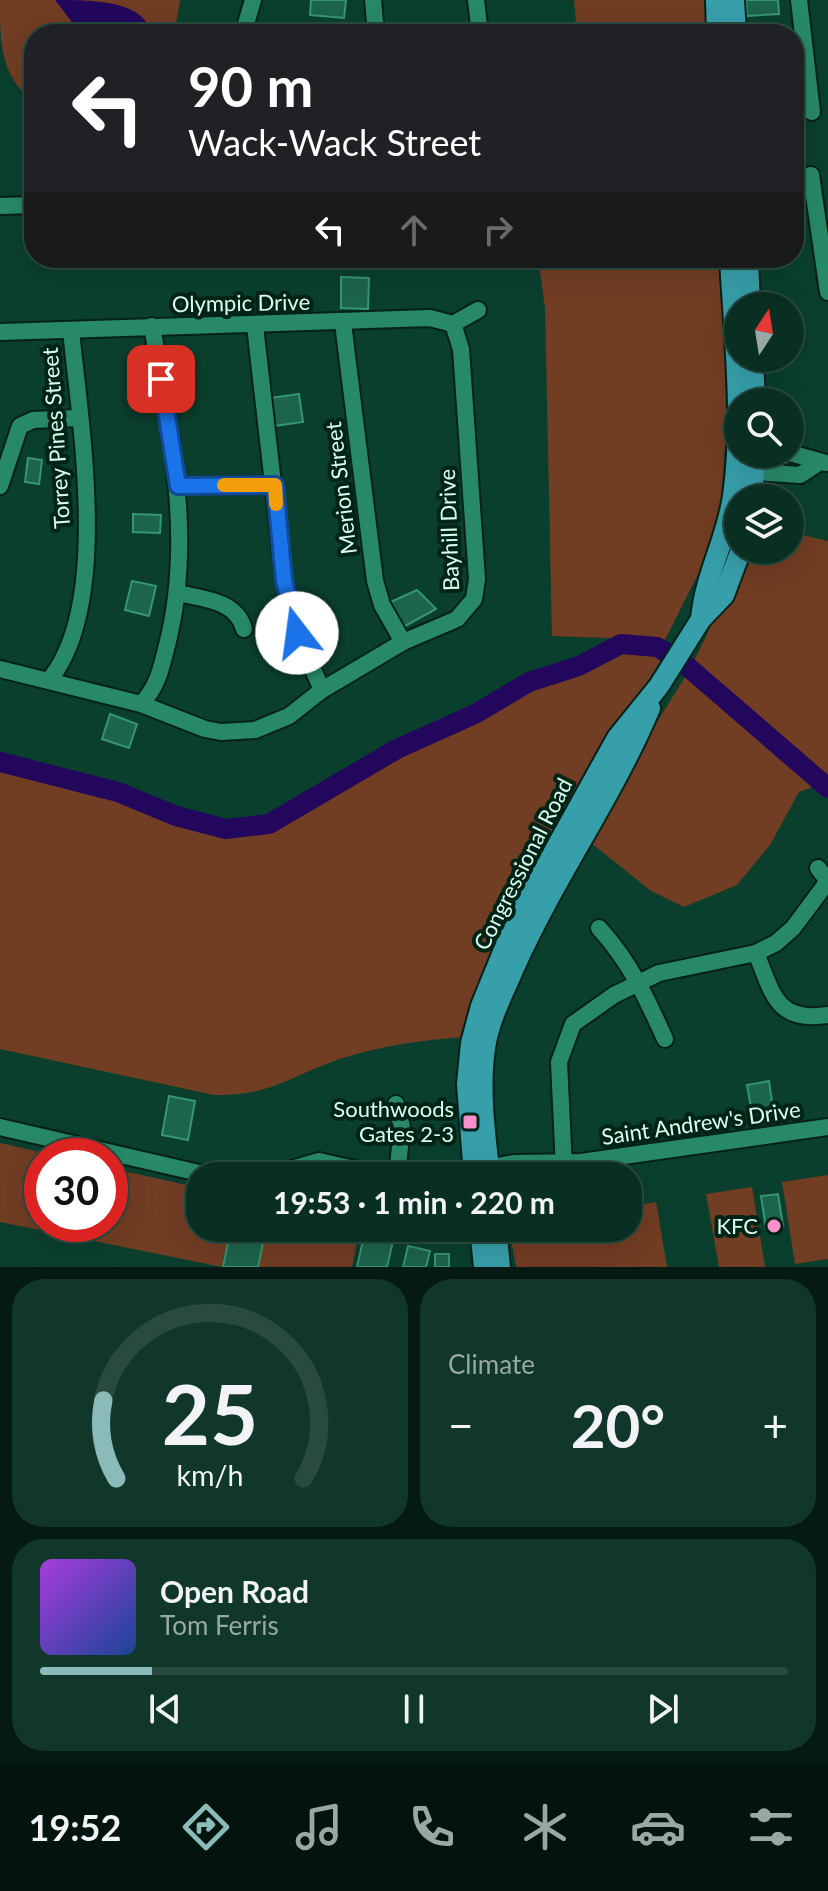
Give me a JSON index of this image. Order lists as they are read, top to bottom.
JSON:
{
  "streets": {
    "main road": ["Congressional Road"],
    "street": [
      "Olympic Drive",
      "Torrey Pines Street",
      "Merion Street",
      "Bayhill Drive",
      "Saint Andrew's Drive"
    ]
  },
  "crossings": [
    ["Olympic Drive", "Torrey Pines Street"],
    ["Olympic Drive", "Merion Street"],
    ["Olympic Drive", "Bayhill Drive"],
    ["Torrey Pines Street", "Bayhill Drive"],
    ["Merion Street", "Bayhill Drive"]
  ],
  "places": {
    "transit": ["Southwoods Gates 2-3"],
    "other": ["KFC"]
  },
  "north": "top",
  "page": {
    "turn": ["90 m", "Wack-Wack Street"],
    "limit": "30",
    "trip": "19:53 · 1 min · 220 m",
    "tile": "Climate",
    "heat": ["−", "20°", "+"],
    "song": ["Open Road", "Tom Ferris"],
    "tabs": "19:52",
    "gauge": ["25", "km/h"]
  }
}
